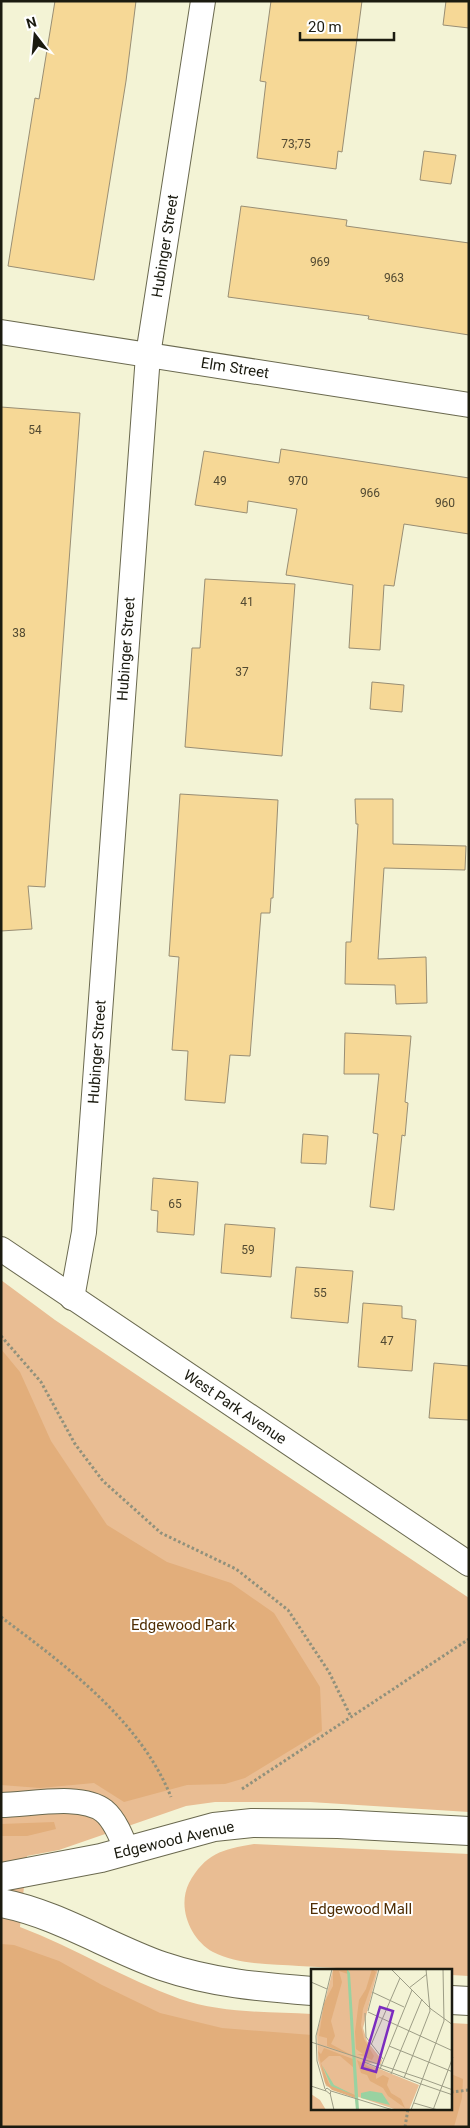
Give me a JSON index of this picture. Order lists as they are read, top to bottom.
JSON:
{
  "streets": {
    "street": [
      "Hubinger Street",
      "Elm Street",
      "West Park Avenue",
      "Edgewood Avenue"
    ]
  },
  "crossings": [
    ["Hubinger Street", "Elm Street"],
    ["Hubinger Street", "West Park Avenue"]
  ],
  "parks": ["Edgewood Park", "Edgewood Mall"],
  "house_numbers": [
    "73;75",
    "969",
    "963",
    "54",
    "49",
    "970",
    "966",
    "960",
    "41",
    "38",
    "37",
    "65",
    "59",
    "55",
    "47"
  ],
  "scale_bar": "20 m",
  "north": "top"
}
